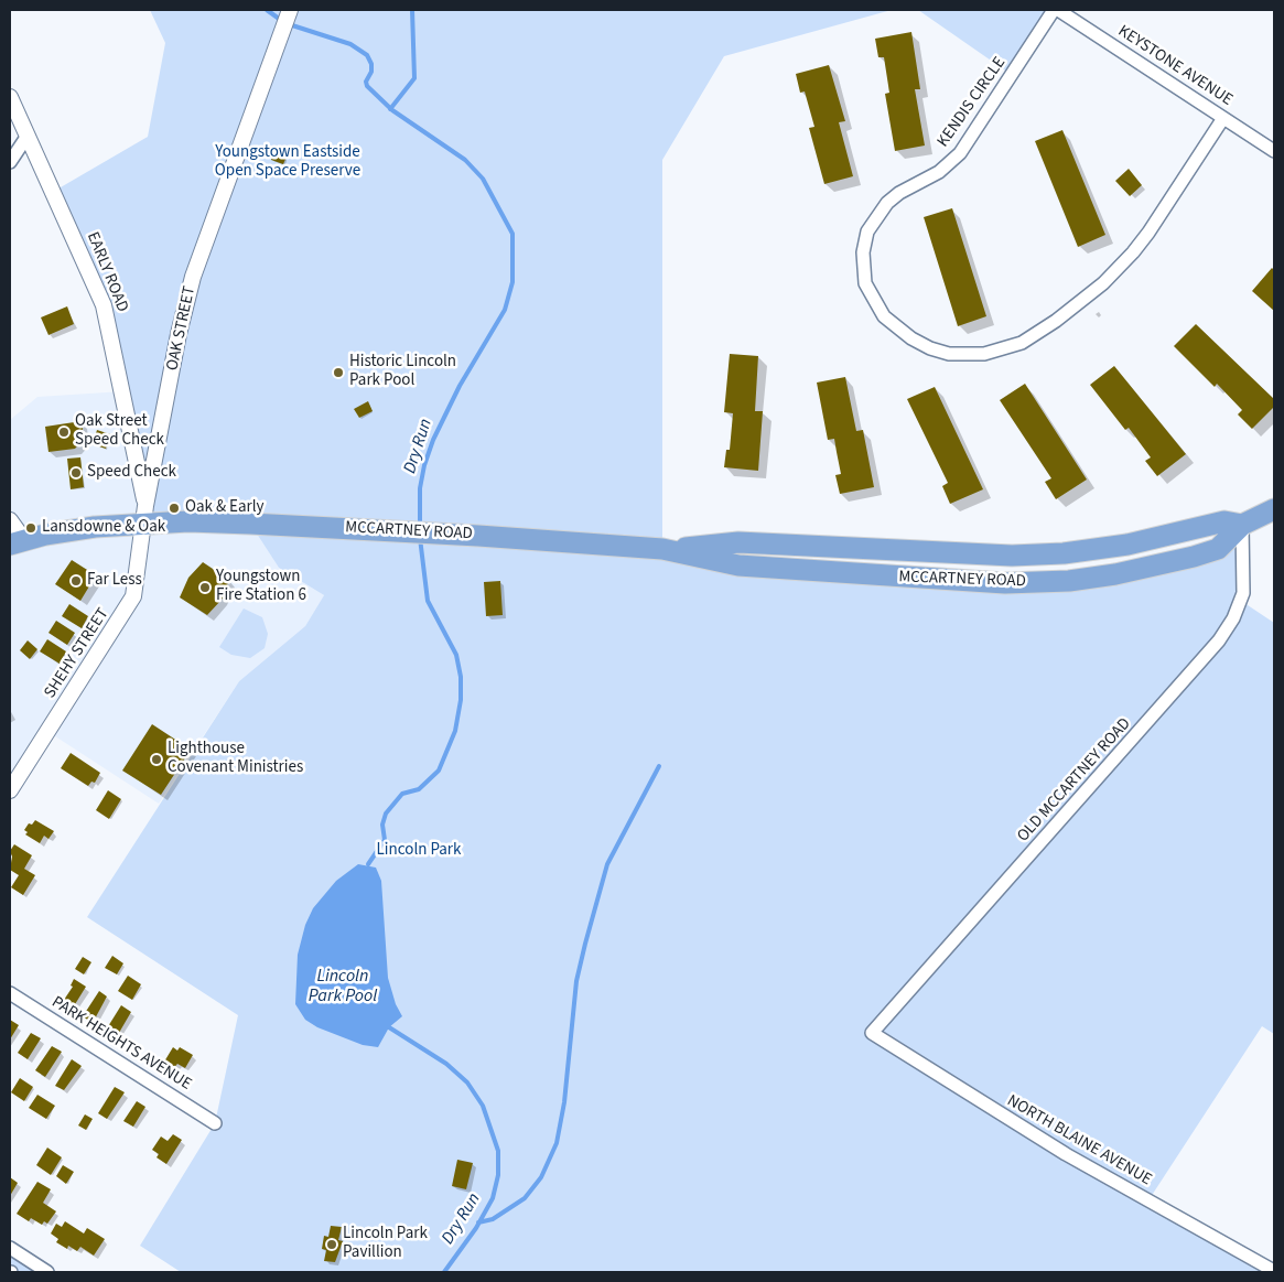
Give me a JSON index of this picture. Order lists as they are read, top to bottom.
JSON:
{
  "streets": {
    "highway": ["MCCARTNEY ROAD"],
    "street": [
      "KEYSTONE AVENUE",
      "KENDIS CIRCLE",
      "EARLY ROAD",
      "OAK STREET",
      "SHEHY STREET",
      "OLD MCCARTNEY ROAD",
      "PARK HEIGHTS AVENUE",
      "NORTH BLAINE AVENUE"
    ]
  },
  "crossings": [
    ["KEYSTONE AVENUE", "KENDIS CIRCLE"],
    ["EARLY ROAD", "OAK STREET"],
    ["EARLY ROAD", "MCCARTNEY ROAD"],
    ["EARLY ROAD", "SHEHY STREET"],
    ["OAK STREET", "MCCARTNEY ROAD"],
    ["OAK STREET", "SHEHY STREET"],
    ["MCCARTNEY ROAD", "SHEHY STREET"],
    ["MCCARTNEY ROAD", "OLD MCCARTNEY ROAD"],
    ["OLD MCCARTNEY ROAD", "NORTH BLAINE AVENUE"]
  ],
  "water": ["Dry Run", "Lincoln Park Pool"],
  "parks": ["Youngstown Eastside Open Space Preserve", "Lincoln Park"],
  "places": [
    "Historic Lincoln Park Pool",
    "Oak Street Speed Check",
    "Speed Check",
    "Oak & Early",
    "Lansdowne & Oak",
    "Far Less",
    "Youngstown Fire Station 6",
    "Lighthouse Covenant Ministries",
    "Lincoln Park Pavillion"
  ]
}
